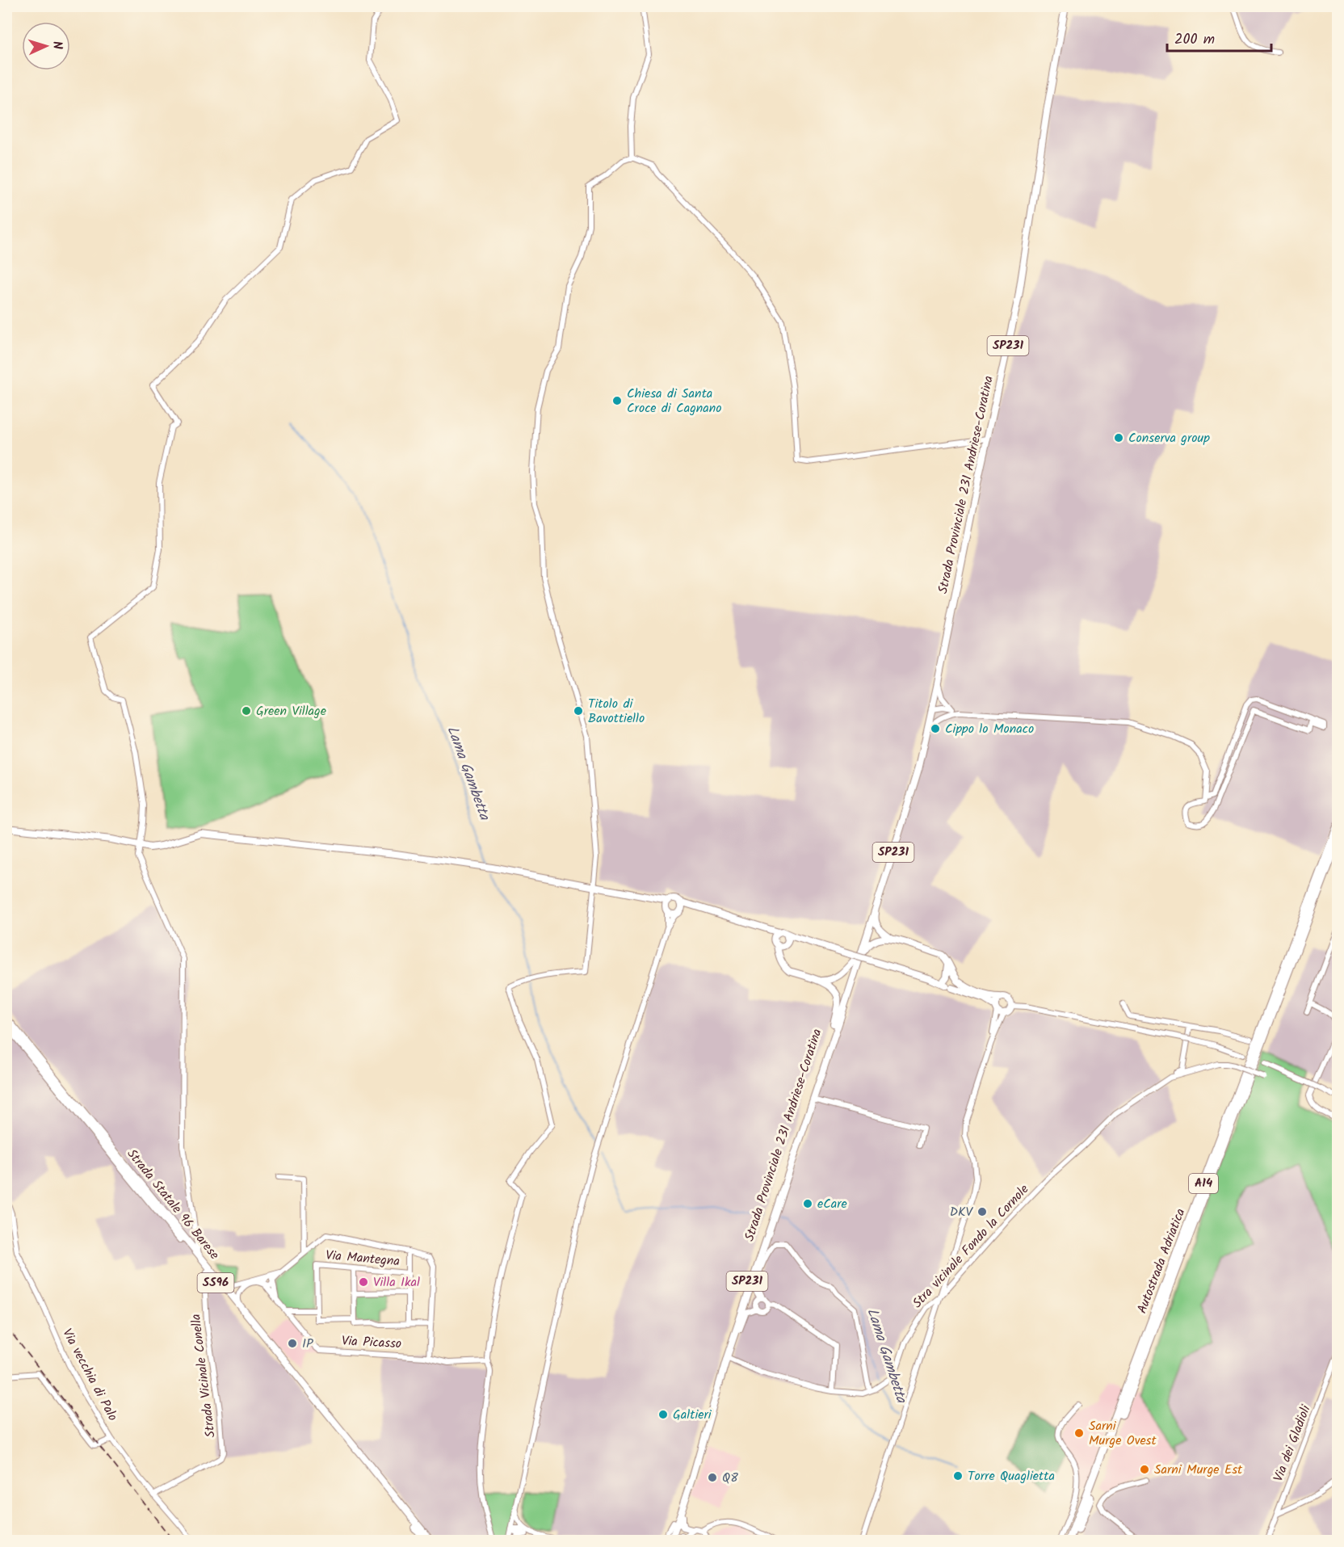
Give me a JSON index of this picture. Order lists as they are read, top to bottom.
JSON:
{
  "streets": {
    "highway": ["A14", "Autostrada Adriatica"],
    "main road": [
      "SP231",
      "Strada Provinciale 231 Andriese-Coratina",
      "Strada Statale 96 Barese",
      "SS96"
    ],
    "street": [
      "Stra vicinale Fondo la Cornole",
      "Via Mantegna",
      "Via Picasso",
      "Via vecchia di Palo",
      "Strada Vicinale Conella",
      "Via dei Gladioli"
    ]
  },
  "crossings": [
    ["Strada Provinciale 231 Andriese-Coratina", "Stra vicinale Fondo la Cornole"],
    ["Strada Statale 96 Barese", "Strada Vicinale Conella"],
    ["Via vecchia di Palo", "Strada Vicinale Conella"]
  ],
  "water": ["Lama Gambetta"],
  "places": [
    "Chiesa di Santa Croce di Cagnano",
    "Conserva group",
    "Green Village",
    "Titolo di Bavottiello",
    "Cippo lo Monaco",
    "eCare",
    "DKV",
    "Villa Ikal",
    "IP",
    "Galtieri",
    "Sarni Murge Ovest",
    "Sarni Murge Est",
    "Torre Quaglietta",
    "Q8"
  ],
  "scale_bar": "200 m",
  "north": "right"
}
